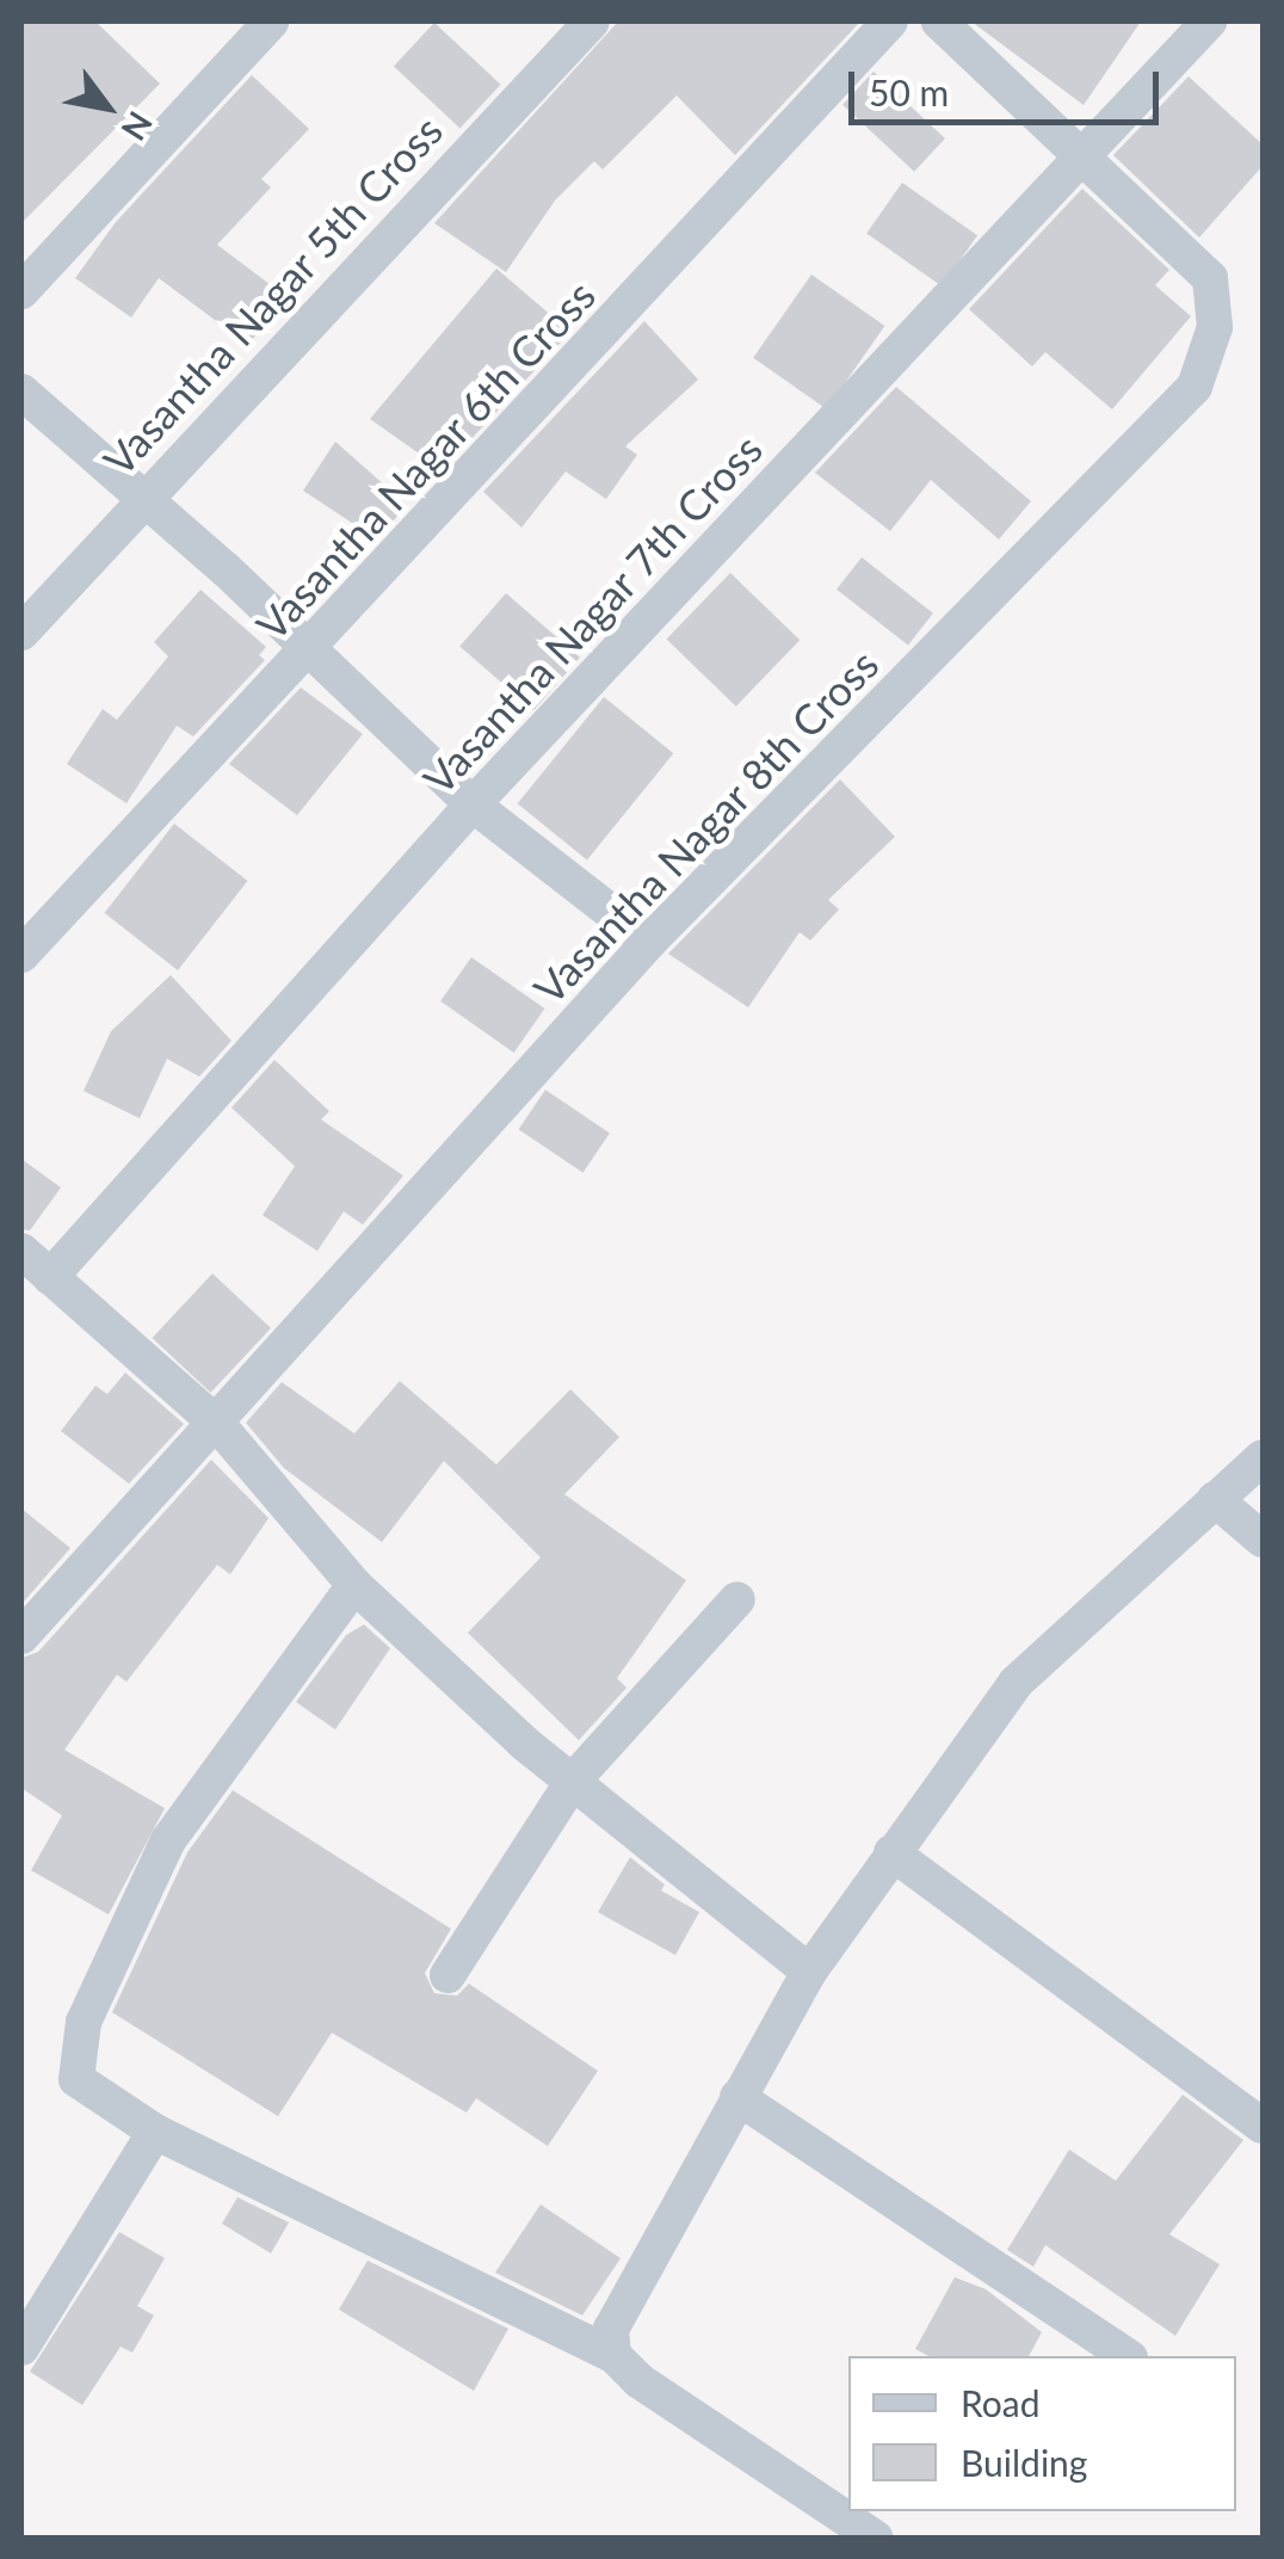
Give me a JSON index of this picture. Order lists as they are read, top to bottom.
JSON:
{
  "streets": {
    "street": [
      "Vasantha Nagar 5th Cross",
      "Vasantha Nagar 6th Cross",
      "Vasantha Nagar 7th Cross",
      "Vasantha Nagar 8th Cross"
    ]
  },
  "crossings": [
    ["Vasantha Nagar 7th Cross", "Vasantha Nagar 8th Cross"]
  ],
  "legend": ["Road", "Building"],
  "scale_bar": "50 m",
  "north": "bottom right"
}
